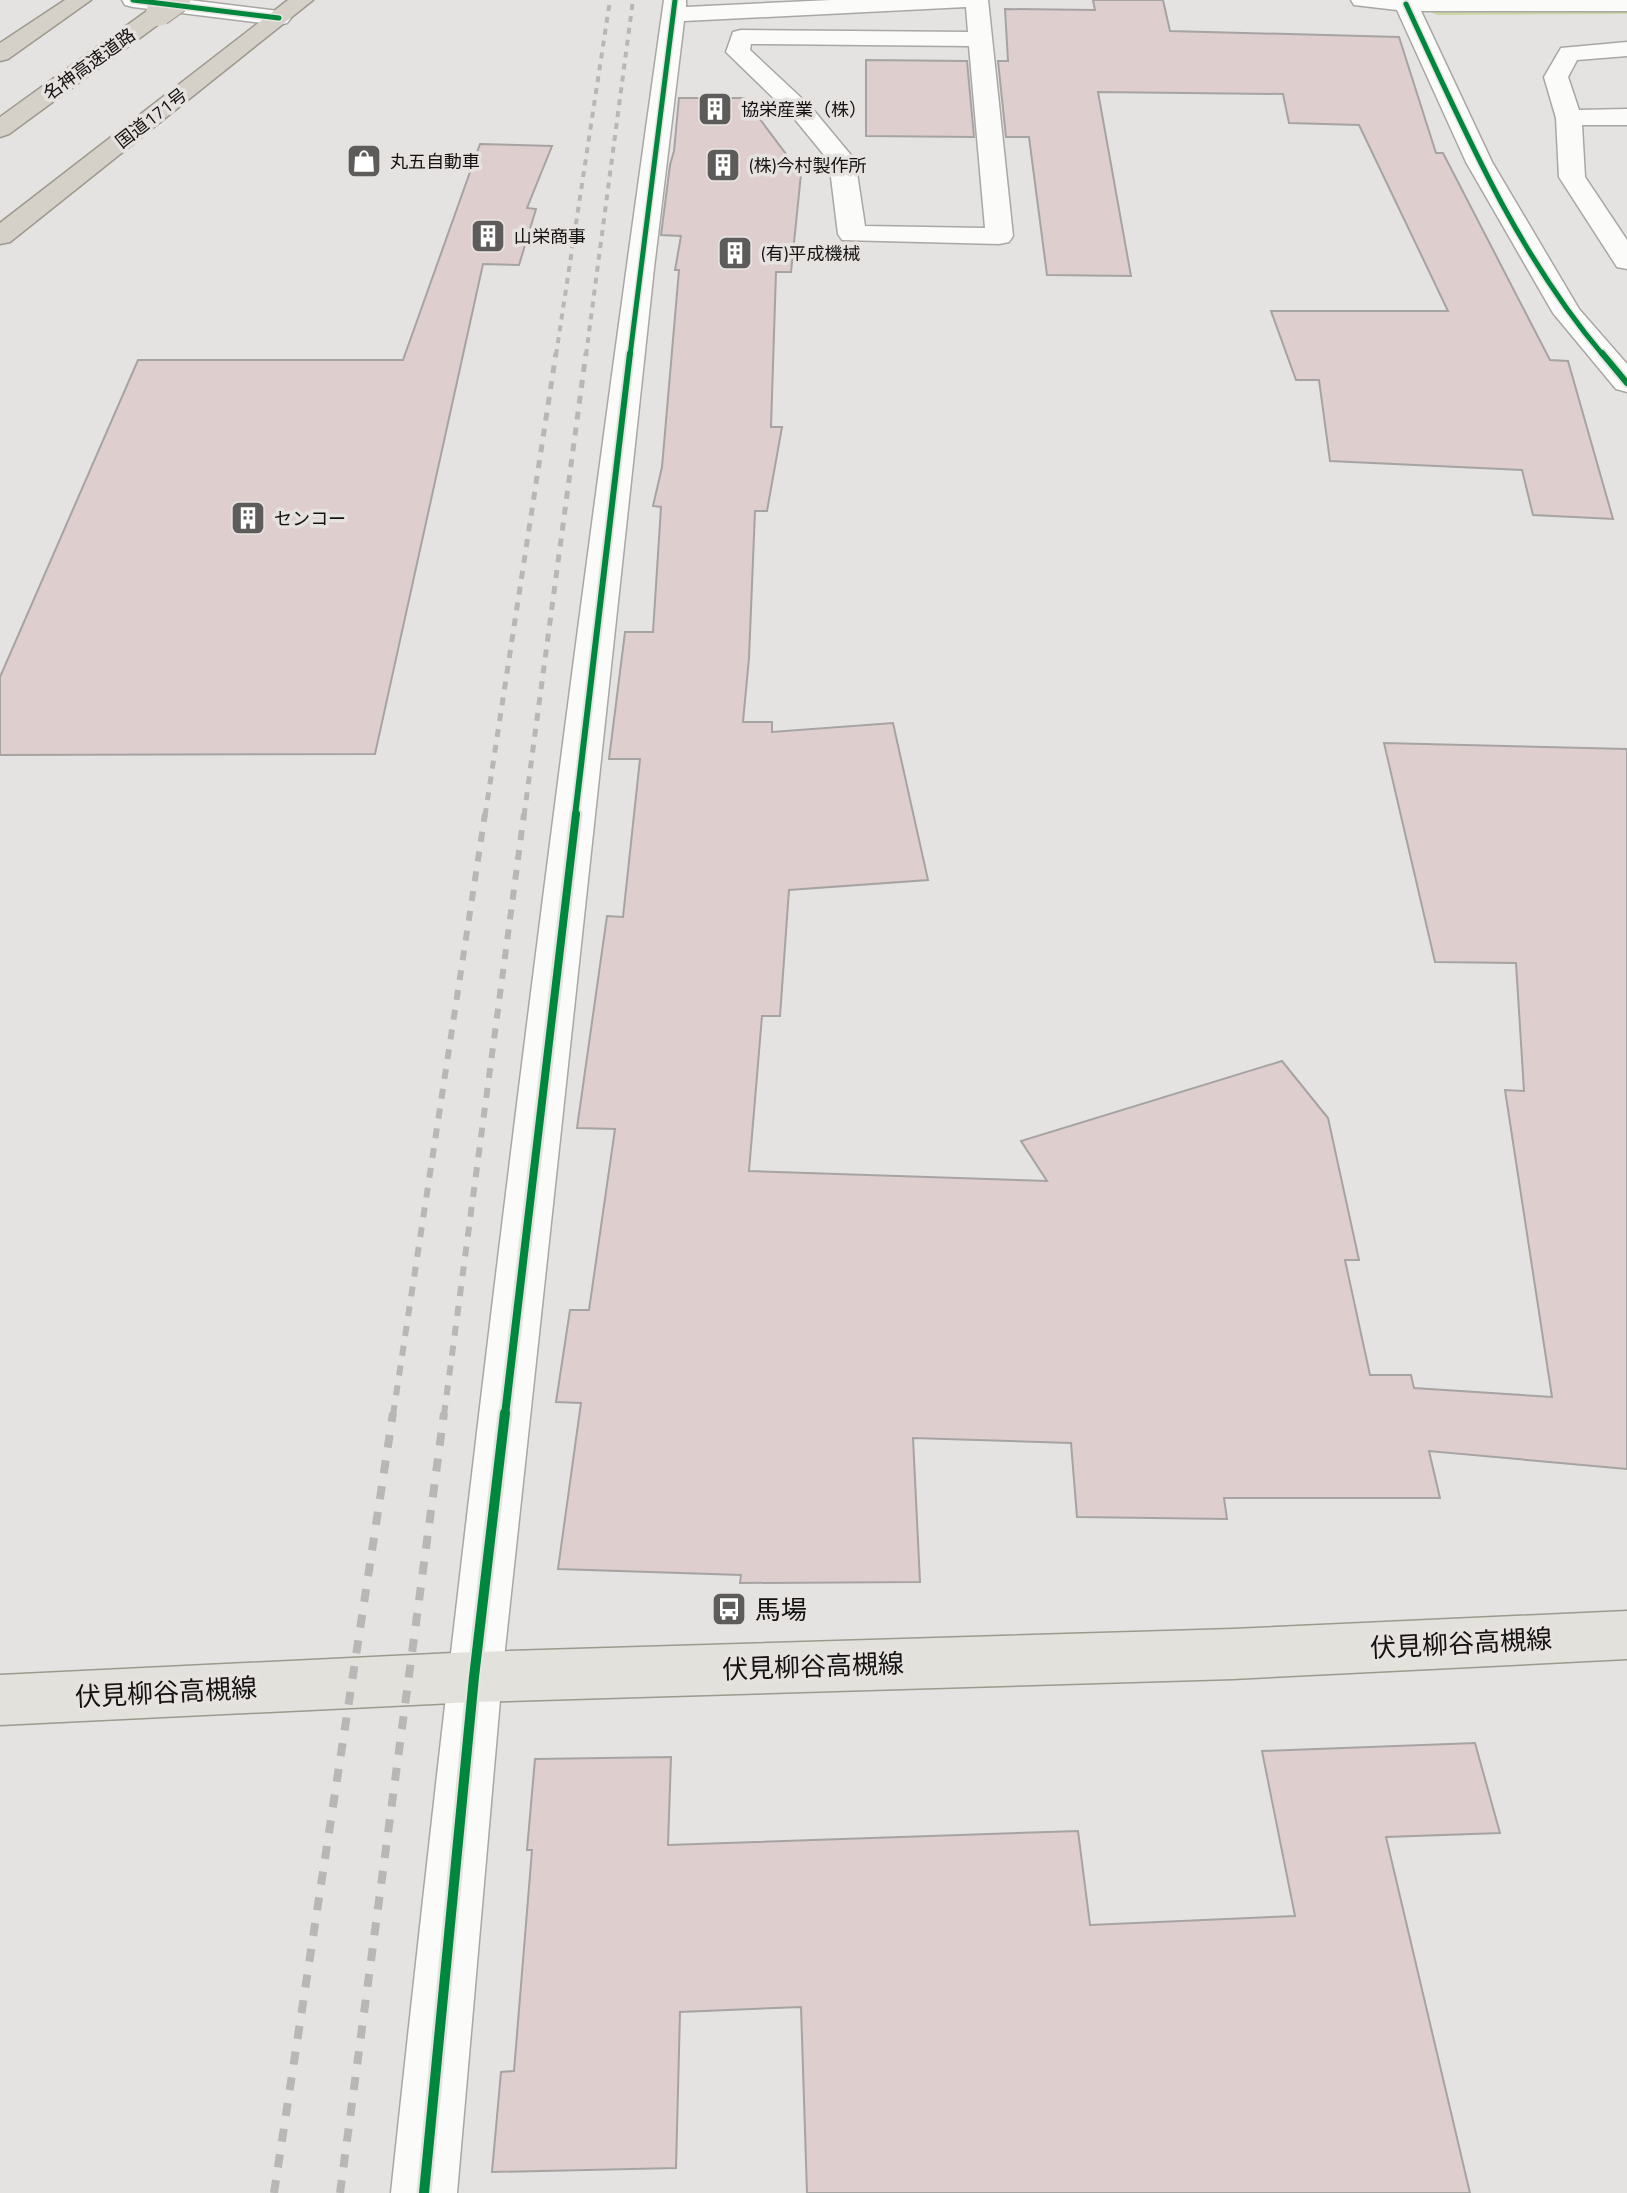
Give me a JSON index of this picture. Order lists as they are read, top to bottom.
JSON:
{
  "streets": {
    "highway": ["名神高速道路", "国道171号"],
    "main road": ["伏見柳谷高槻線"]
  },
  "places": {
    "building": [
      "協栄産業（株）",
      "(株)今村製作所",
      "山栄商事",
      "(有)平成機械",
      "センコー"
    ],
    "shop": ["丸五自動車"],
    "bus stop": ["馬場"]
  }
}
